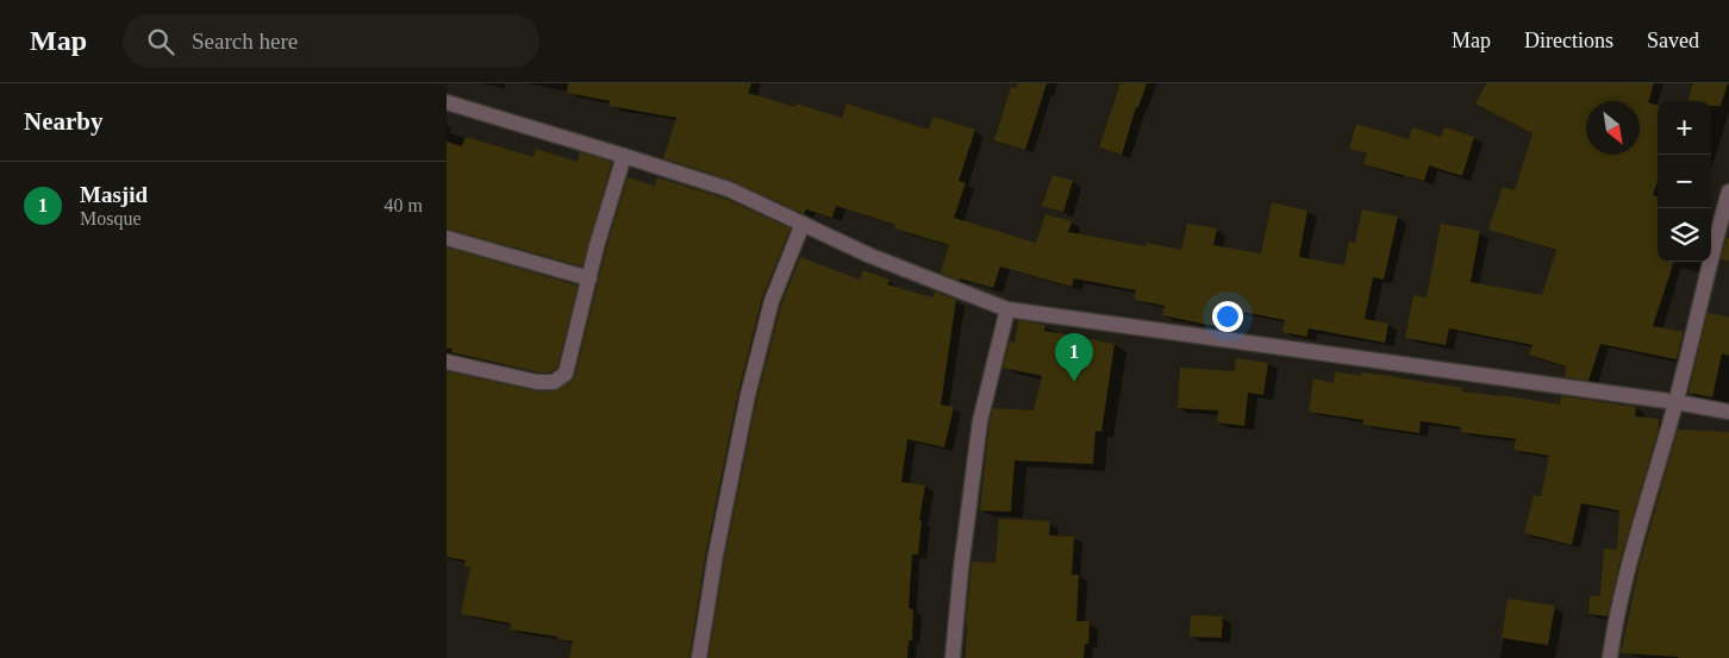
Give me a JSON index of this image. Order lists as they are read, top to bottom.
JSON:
{
  "north": "bottom right",
  "page": {
    "header": "Map",
    "search": "Search here",
    "nav": ["Map", "Directions", "Saved"],
    "heading": "Nearby",
    "map_buttons": ["+", "−"],
    "list": [
      {
        "mark": "1",
        "name": "Masjid",
        "note": "Mosque",
        "value": "40 m"
      }
    ],
    "pins": "1"
  }
}
